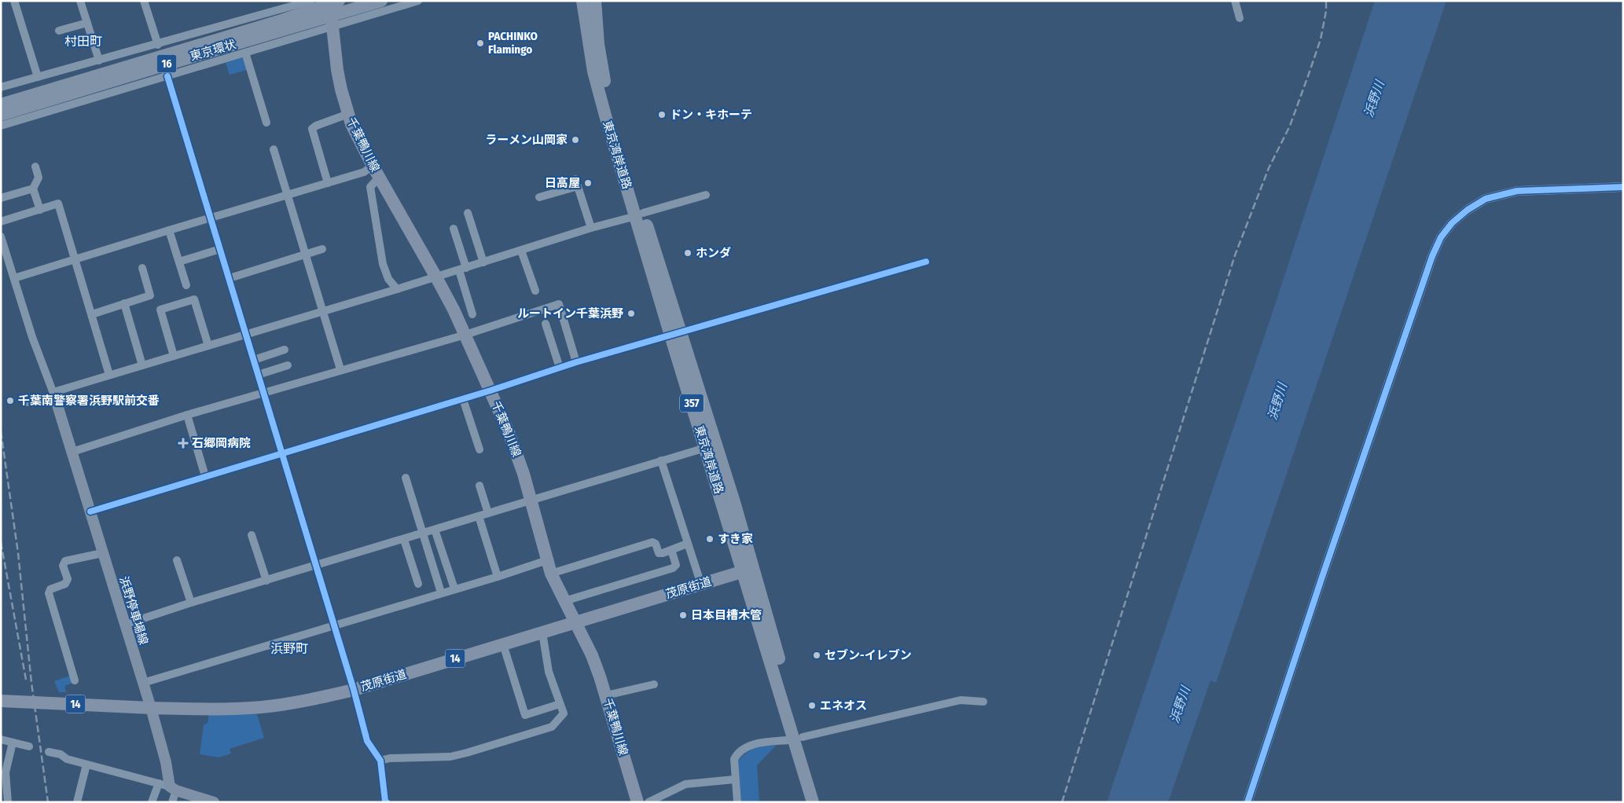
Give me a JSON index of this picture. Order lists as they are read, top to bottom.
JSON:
{
  "streets": {
    "highway": [
      "東京環状",
      "16",
      "東京湾岸道路",
      "357"
    ],
    "main road": [
      "千葉鴨川線",
      "茂原街道",
      "浜野停車場線",
      "14"
    ]
  },
  "crossings": [
    ["東京環状", "千葉鴨川線"],
    ["千葉鴨川線", "茂原街道"],
    ["東京湾岸道路", "茂原街道"],
    ["茂原街道", "浜野停車場線"]
  ],
  "districts": ["村田町", "浜野町"],
  "water": ["浜野川"],
  "places": {
    "other": [
      "PACHINKO Flamingo",
      "ドン・キホーテ",
      "ラーメン山岡家",
      "日高屋",
      "ホンダ",
      "ルートイン千葉浜野",
      "千葉南警察署浜野駅前交番",
      "すき家",
      "日本目槽木管",
      "セブン-イレブン",
      "エネオス"
    ],
    "health": ["石郷岡病院"]
  }
}
